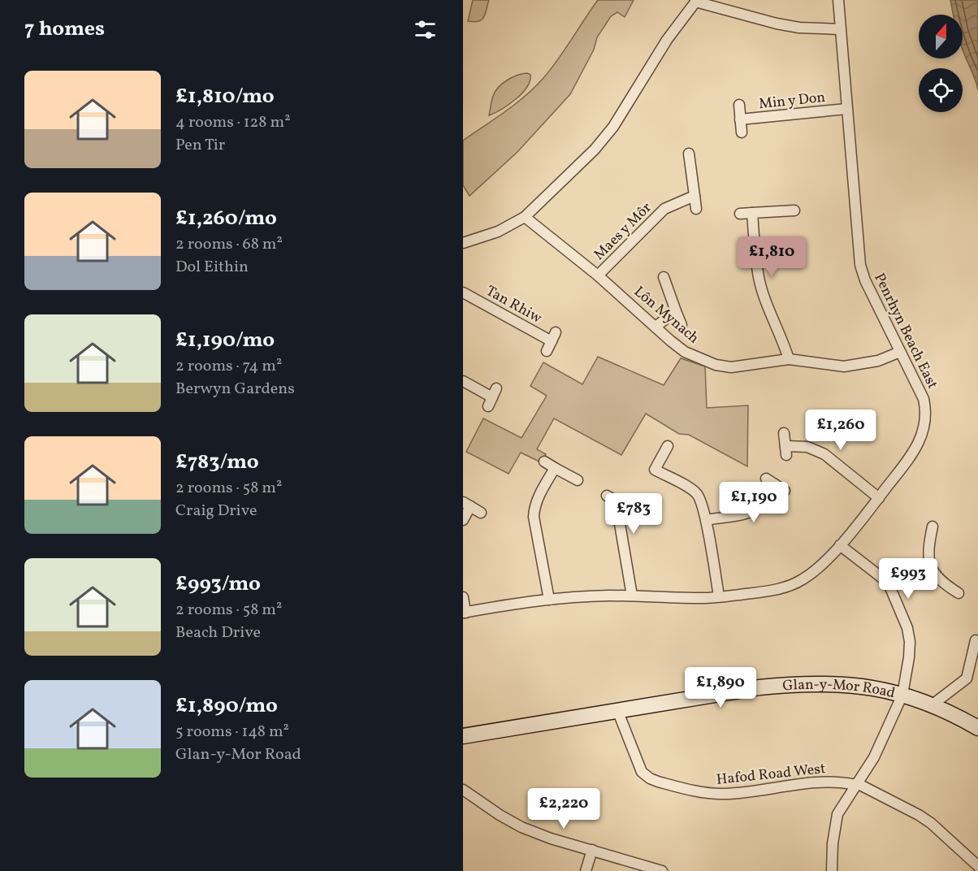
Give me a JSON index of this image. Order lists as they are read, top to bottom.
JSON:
{
  "streets": {
    "street": [
      "Min y Don",
      "Maes y Môr",
      "Tan Rhiw",
      "Lôn Mynach",
      "Penrhyn Beach East",
      "Glan-y-Mor Road",
      "Hafod Road West"
    ]
  },
  "crossings": [
    ["Min y Don", "Penrhyn Beach East"],
    ["Maes y Môr", "Lôn Mynach"],
    ["Lôn Mynach", "Penrhyn Beach East"],
    ["Glan-y-Mor Road", "Hafod Road West"]
  ],
  "north": "top",
  "page": {
    "heading": "7 homes",
    "list": [
      {
        "name": "£1,810/mo",
        "note": "4 rooms · 128 m² · Pen Tir"
      },
      {
        "name": "£1,260/mo",
        "note": "2 rooms · 68 m² · Dol Eithin"
      },
      {
        "name": "£1,190/mo",
        "note": "2 rooms · 74 m² · Berwyn Gardens"
      },
      {
        "name": "£783/mo",
        "note": "2 rooms · 58 m² · Craig Drive"
      },
      {
        "name": "£993/mo",
        "note": "2 rooms · 58 m² · Beach Drive"
      },
      {
        "name": "£1,890/mo",
        "note": "5 rooms · 148 m² · Glan-y-Mor Road"
      }
    ],
    "price": [
      "£1,810",
      "£1,260",
      "£1,190",
      "£783",
      "£993",
      "£1,890",
      "£2,220"
    ]
  }
}
